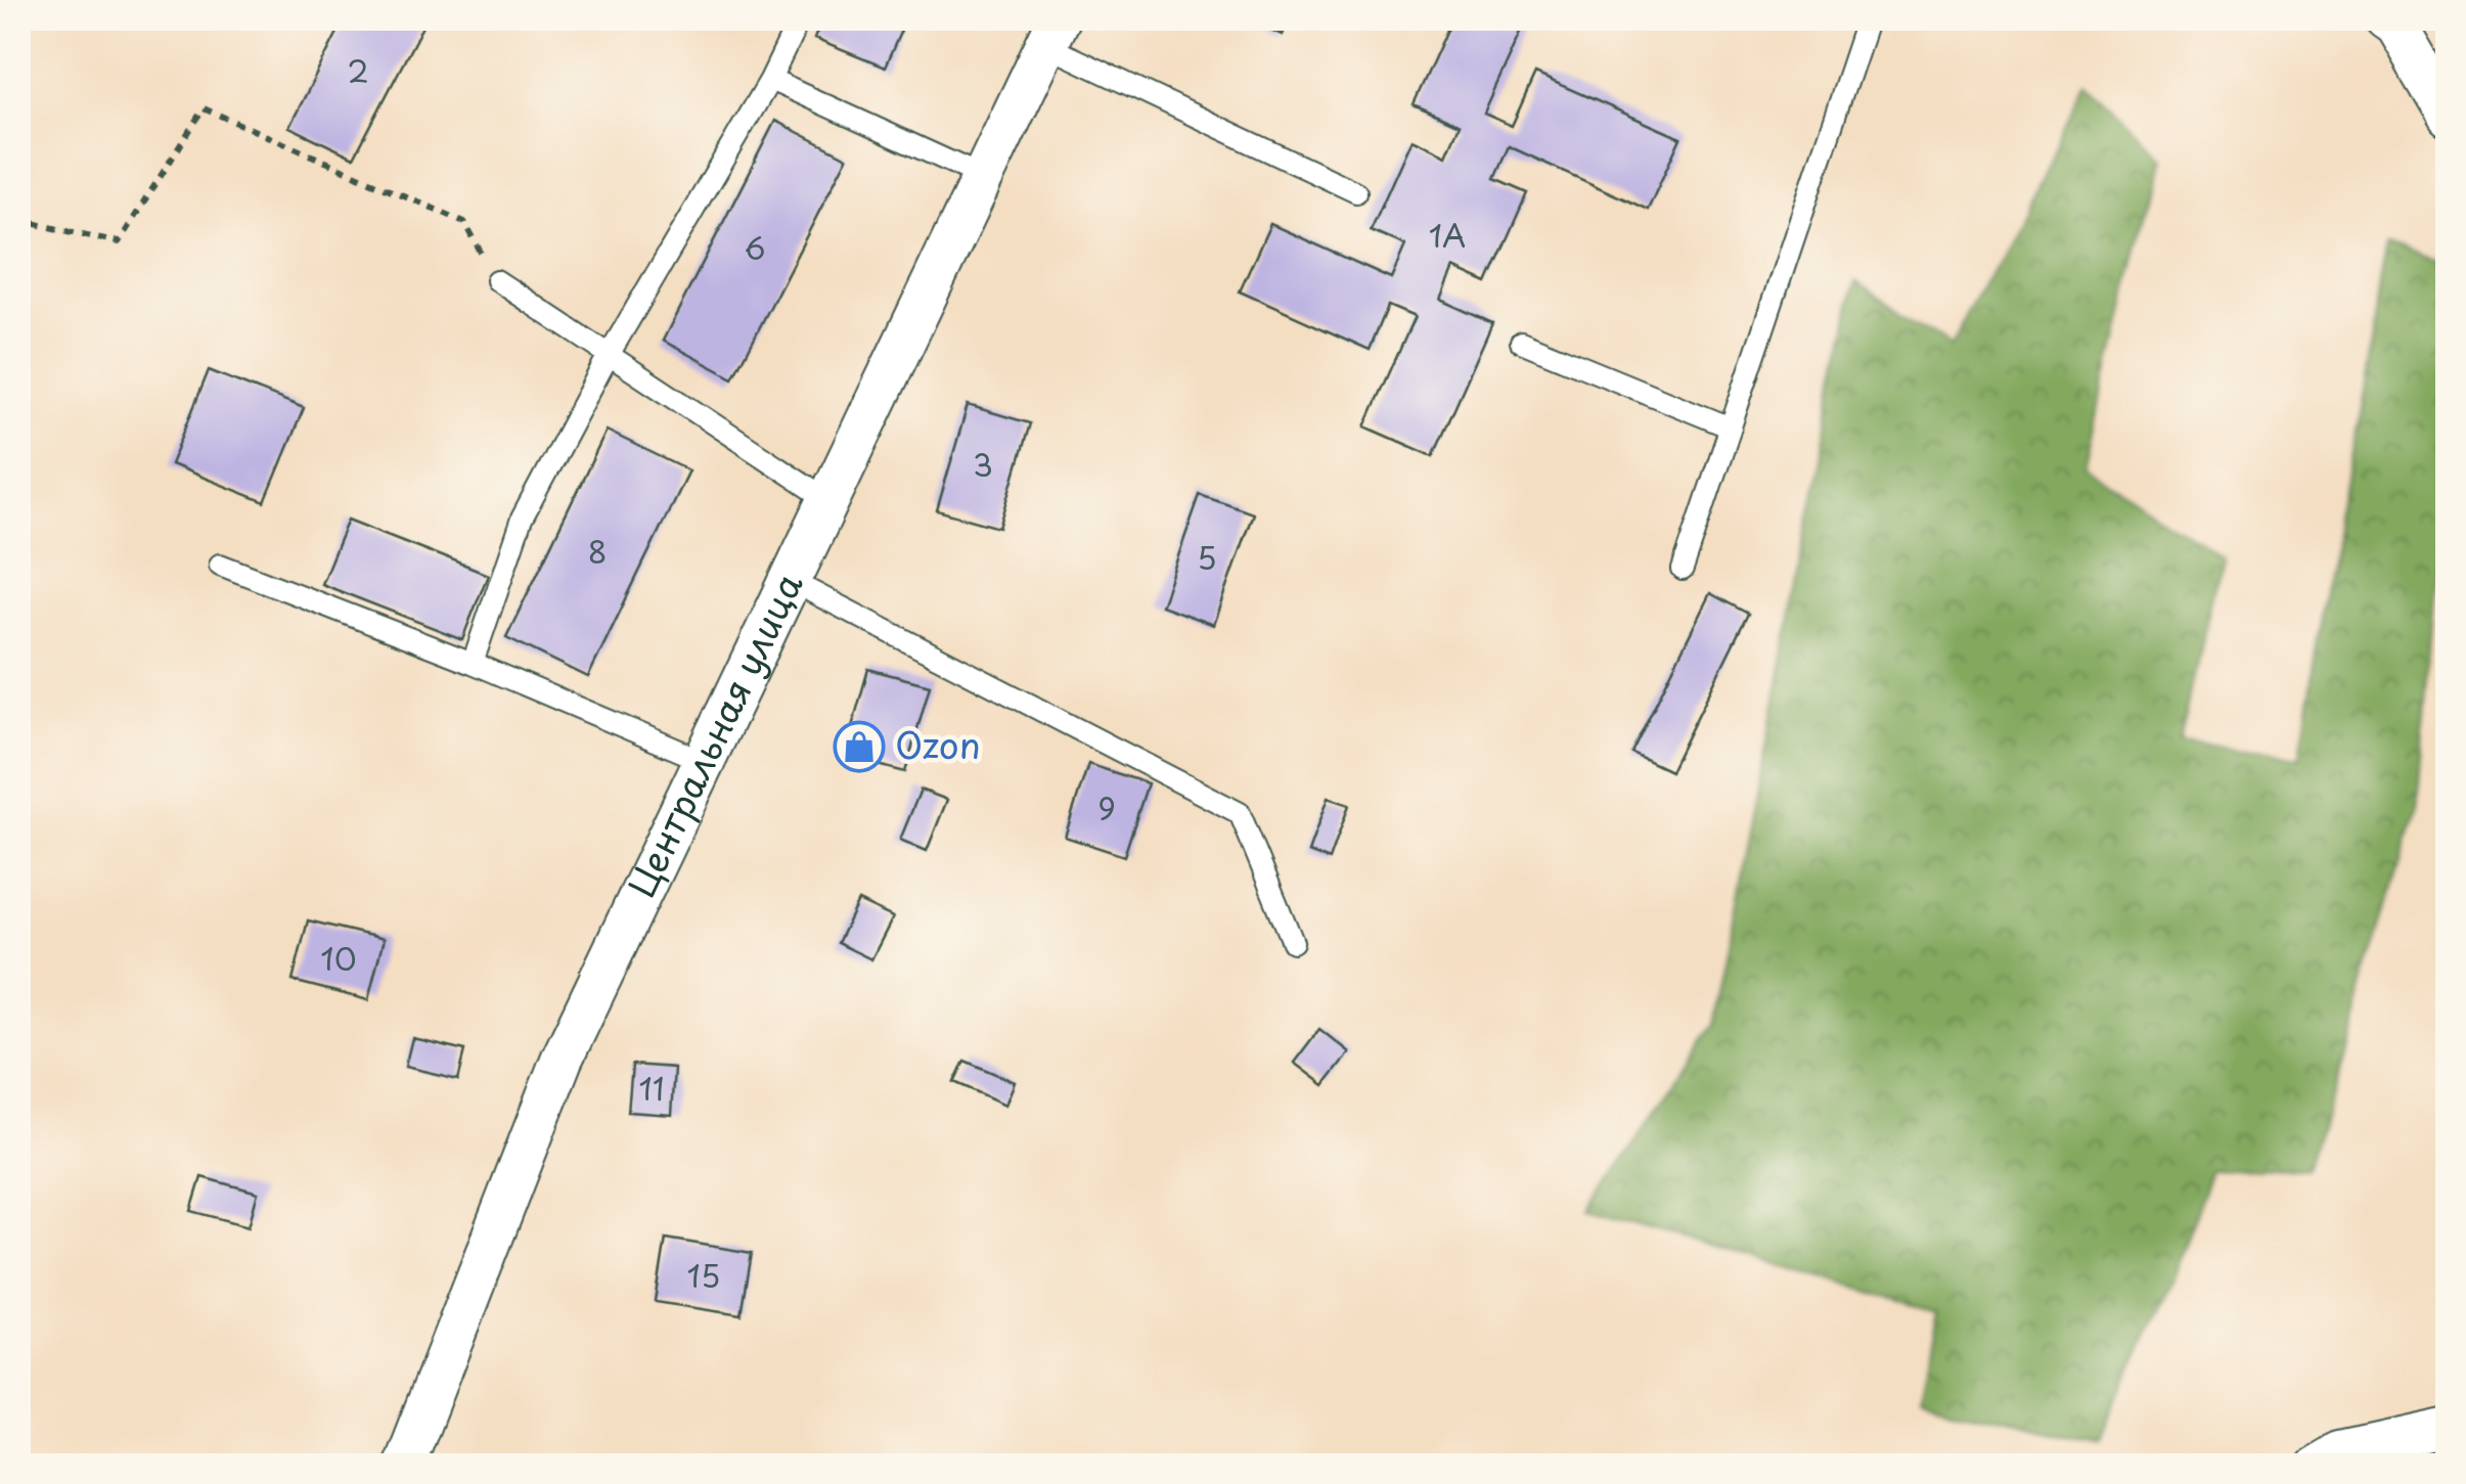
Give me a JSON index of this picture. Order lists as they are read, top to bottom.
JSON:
{
  "streets": {
    "street": ["Центральная улица"]
  },
  "places": {
    "shop": ["Ozon"]
  },
  "house_numbers": [
    "2",
    "1А",
    "6",
    "3",
    "8",
    "5",
    "9",
    "10",
    "11",
    "15"
  ]
}
